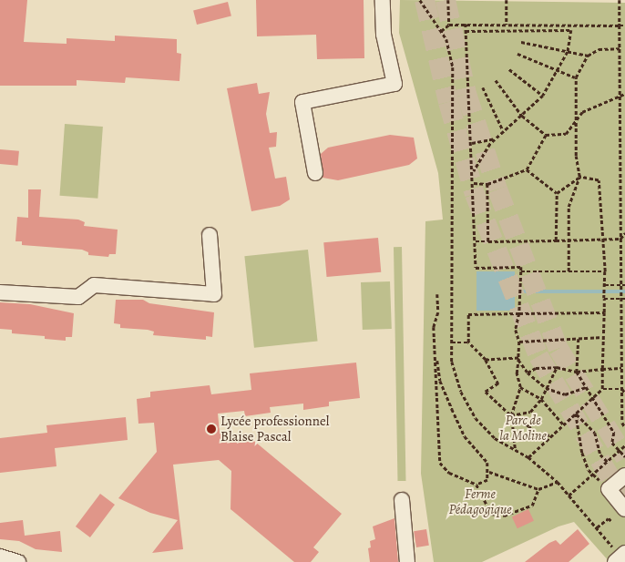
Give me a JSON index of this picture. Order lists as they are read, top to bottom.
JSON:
{
  "parks": ["Parc de la Moline", "Ferme Pédagogique"],
  "places": ["Lycée professionnel Blaise Pascal"]
}
